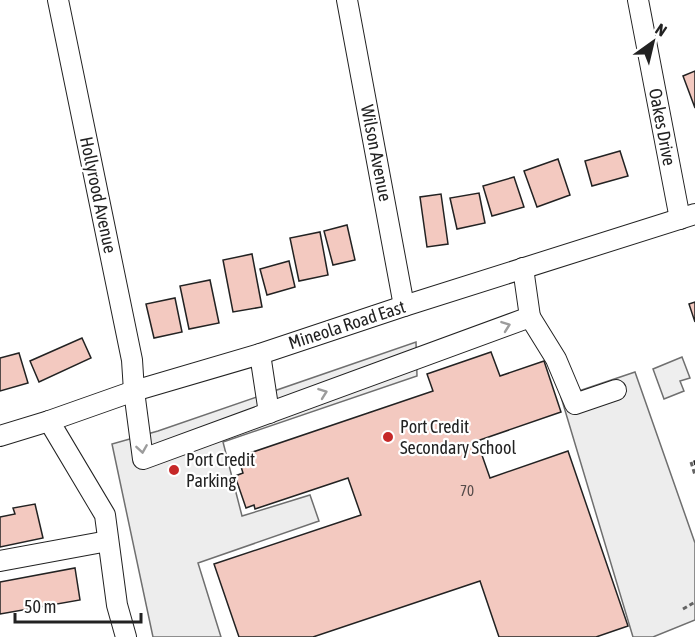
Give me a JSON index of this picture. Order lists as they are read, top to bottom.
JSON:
{
  "streets": {
    "street": [
      "Oakes Drive",
      "Wilson Avenue",
      "Hollyrood Avenue",
      "Mineola Road East"
    ]
  },
  "crossings": [
    ["Oakes Drive", "Mineola Road East"],
    ["Wilson Avenue", "Mineola Road East"],
    ["Hollyrood Avenue", "Mineola Road East"]
  ],
  "places": ["Port Credit Secondary School", "Port Credit Parking"],
  "house_numbers": ["70"],
  "scale_bar": "50 m",
  "north": "top right"
}
